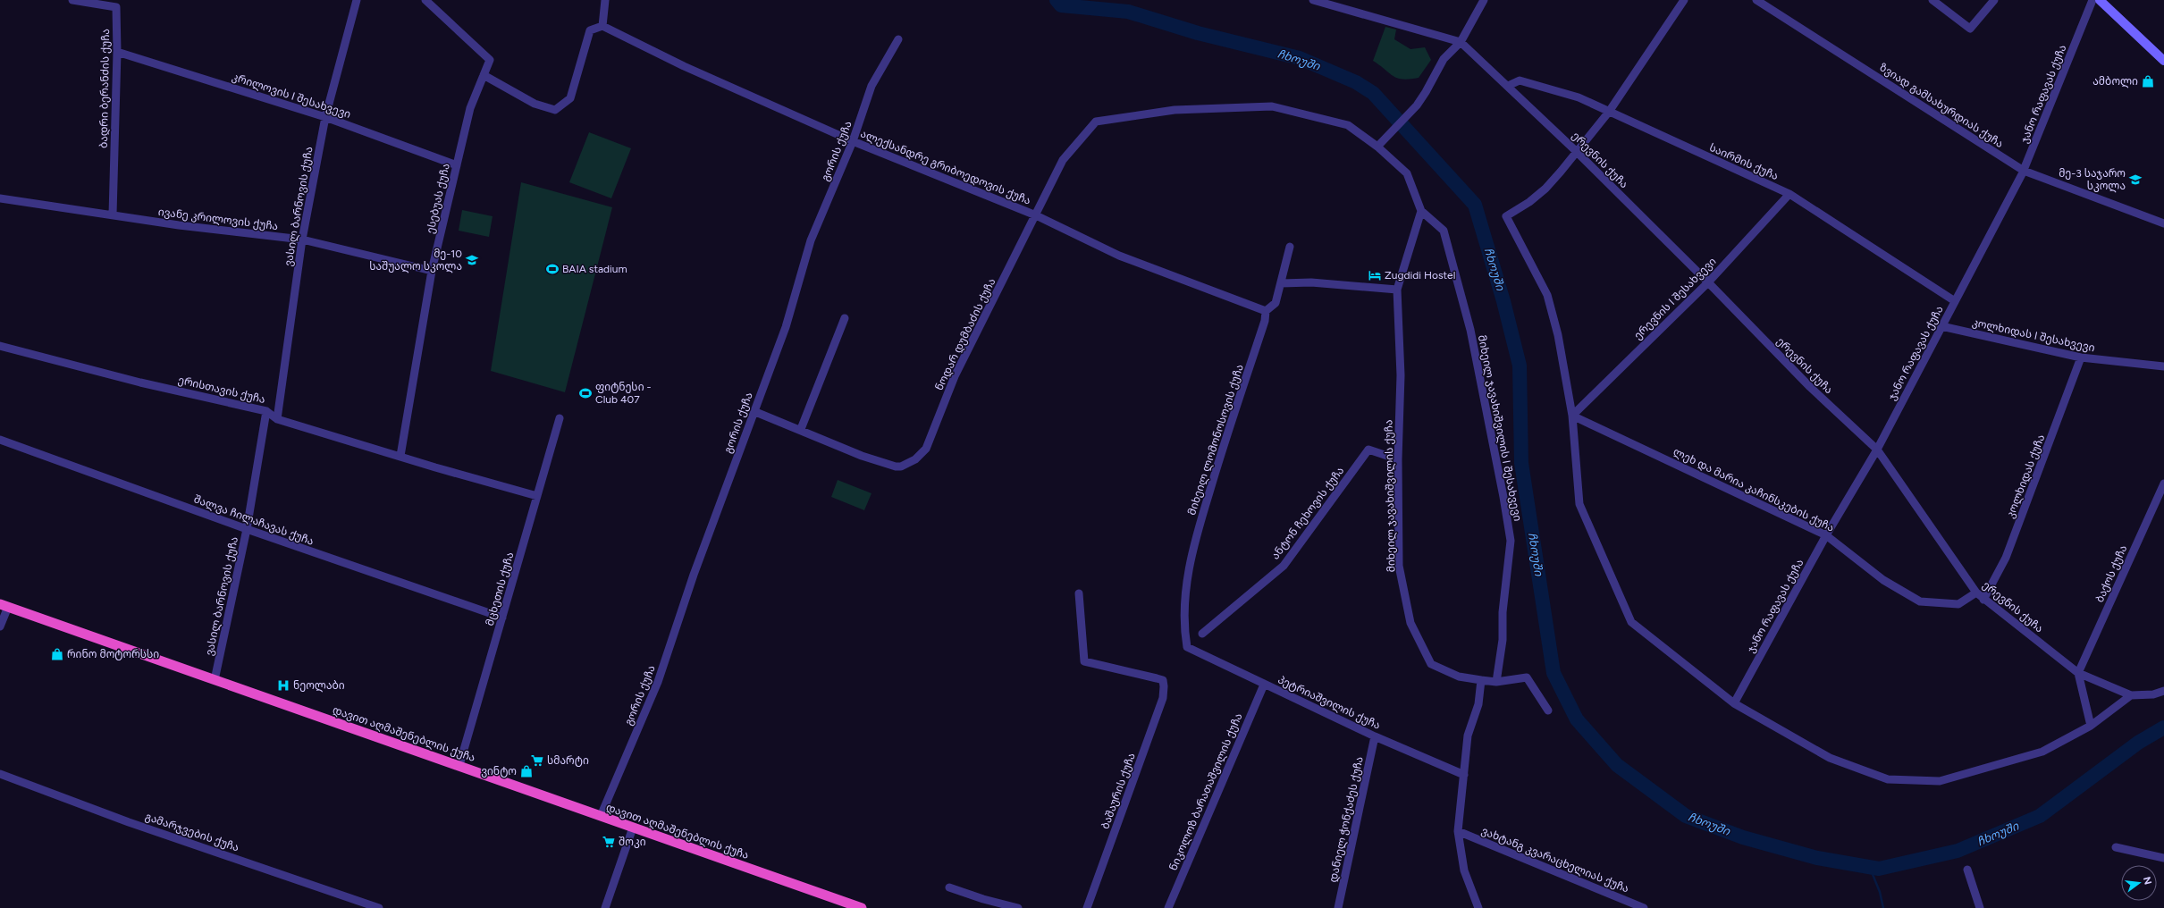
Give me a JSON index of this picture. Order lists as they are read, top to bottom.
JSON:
{
  "streets": {
    "highway": ["დავით აღმაშენებლის ქუჩა"],
    "street": [
      "ბადრი ბერანძის ქუჩა",
      "ჯანო რაფავას ქუჩა",
      "კრილოვის I შესახვევი",
      "ზვიად გამსახურდიას ქუჩა",
      "გორის ქუჩა",
      "ერევნის ქუჩა",
      "საირმის ქუჩა",
      "ალექსანდრე გრიბოედოვის ქუჩა",
      "ესებუას ქუჩა",
      "ვასილ ბარნოვის ქუჩა",
      "ივანე კრილოვის ქუჩა",
      "ერევნის I შესახვევი",
      "ნოდარ დუმბაძის ქუჩა",
      "კოლხიდას I შესახვევი",
      "ერისთავის ქუჩა",
      "მიხეილ ჯავახიშვილის I შესახვევი",
      "მიხეილ ლომონოსოვის ქუჩა",
      "კოლხიდას ქუჩა",
      "ლეხ და მარია კაჩინსკების ქუჩა",
      "მიხეილ ჯავახიშვილის ქუჩა",
      "ანტონ ჩეხოვის ქუჩა",
      "შალვა ჩილაჩავას ქუჩა",
      "ბაქოს ქუჩა",
      "მცხეთის ქუჩა",
      "პეტრიაშვილის ქუჩა",
      "ბაშაურის ქუჩა",
      "ნიკოლოზ ბარათაშვილის ქუჩა",
      "დანიელ ჭონქაძეს ქუჩა",
      "გამარჯვების ქუჩა",
      "ვახტანგ კვარაცხელიას ქუჩა"
    ]
  },
  "crossings": [
    ["ბადრი ბერანძის ქუჩა", "კრილოვის I შესახვევი"],
    ["ბადრი ბერანძის ქუჩა", "ივანე კრილოვის ქუჩა"],
    ["ჯანო რაფავას ქუჩა", "ზვიად გამსახურდიას ქუჩა"],
    ["ჯანო რაფავას ქუჩა", "ერევნის ქუჩა"],
    ["ჯანო რაფავას ქუჩა", "საირმის ქუჩა"],
    ["ჯანო რაფავას ქუჩა", "კოლხიდას I შესახვევი"],
    ["ჯანო რაფავას ქუჩა", "ლეხ და მარია კაჩინსკების ქუჩა"],
    ["კრილოვის I შესახვევი", "ესებუას ქუჩა"],
    ["კრილოვის I შესახვევი", "ვასილ ბარნოვის ქუჩა"],
    ["გორის ქუჩა", "ალექსანდრე გრიბოედოვის ქუჩა"],
    ["გორის ქუჩა", "ნოდარ დუმბაძის ქუჩა"],
    ["გორის ქუჩა", "დავით აღმაშენებლის ქუჩა"],
    ["ერევნის ქუჩა", "საირმის ქუჩა"],
    ["ერევნის ქუჩა", "ერევნის I შესახვევი"],
    ["ერევნის ქუჩა", "კოლხიდას ქუჩა"],
    ["ერევნის ქუჩა", "ლეხ და მარია კაჩინსკების ქუჩა"],
    ["ერევნის ქუჩა", "ბაქოს ქუჩა"],
    ["საირმის ქუჩა", "ერევნის I შესახვევი"],
    ["ალექსანდრე გრიბოედოვის ქუჩა", "ნოდარ დუმბაძის ქუჩა"],
    ["ალექსანდრე გრიბოედოვის ქუჩა", "მიხეილ ლომონოსოვის ქუჩა"],
    ["ესებუას ქუჩა", "ივანე კრილოვის ქუჩა"],
    ["ესებუას ქუჩა", "ერისთავის ქუჩა"],
    ["ვასილ ბარნოვის ქუჩა", "ივანე კრილოვის ქუჩა"],
    ["ვასილ ბარნოვის ქუჩა", "ერისთავის ქუჩა"],
    ["ვასილ ბარნოვის ქუჩა", "შალვა ჩილაჩავას ქუჩა"],
    ["ვასილ ბარნოვის ქუჩა", "დავით აღმაშენებლის ქუჩა"],
    ["ერევნის I შესახვევი", "ლეხ და მარია კაჩინსკების ქუჩა"],
    ["ნოდარ დუმბაძის ქუჩა", "მიხეილ ჯავახიშვილის I შესახვევი"],
    ["ნოდარ დუმბაძის ქუჩა", "მიხეილ ჯავახიშვილის ქუჩა"],
    ["კოლხიდას I შესახვევი", "კოლხიდას ქუჩა"],
    ["ერისთავის ქუჩა", "მცხეთის ქუჩა"],
    ["მიხეილ ჯავახიშვილის I შესახვევი", "მიხეილ ჯავახიშვილის ქუჩა"],
    ["მიხეილ ლომონოსოვის ქუჩა", "პეტრიაშვილის ქუჩა"],
    ["მიხეილ ჯავახიშვილის ქუჩა", "ანტონ ჩეხოვის ქუჩა"],
    ["შალვა ჩილაჩავას ქუჩა", "მცხეთის ქუჩა"],
    ["მცხეთის ქუჩა", "დავით აღმაშენებლის ქუჩა"],
    ["პეტრიაშვილის ქუჩა", "ნიკოლოზ ბარათაშვილის ქუჩა"],
    ["პეტრიაშვილის ქუჩა", "დანიელ ჭონქაძეს ქუჩა"]
  ],
  "water": ["ჩხოუში"],
  "places": {
    "shop": ["ამბოლი", "რინო მოტორსსი", "ვინტო"],
    "school or university": ["მე-3 საჯარო სკოლა", "მე-10 საშუალო სკოლა"],
    "sports": ["BAIA stadium", "ფიტნესი - Club 407"],
    "hotel": ["Zugdidi Hostel"],
    "hospital": ["ნეოლაბი"],
    "supermarket": ["სმარტი", "შოკი"]
  },
  "north": "right"
}
